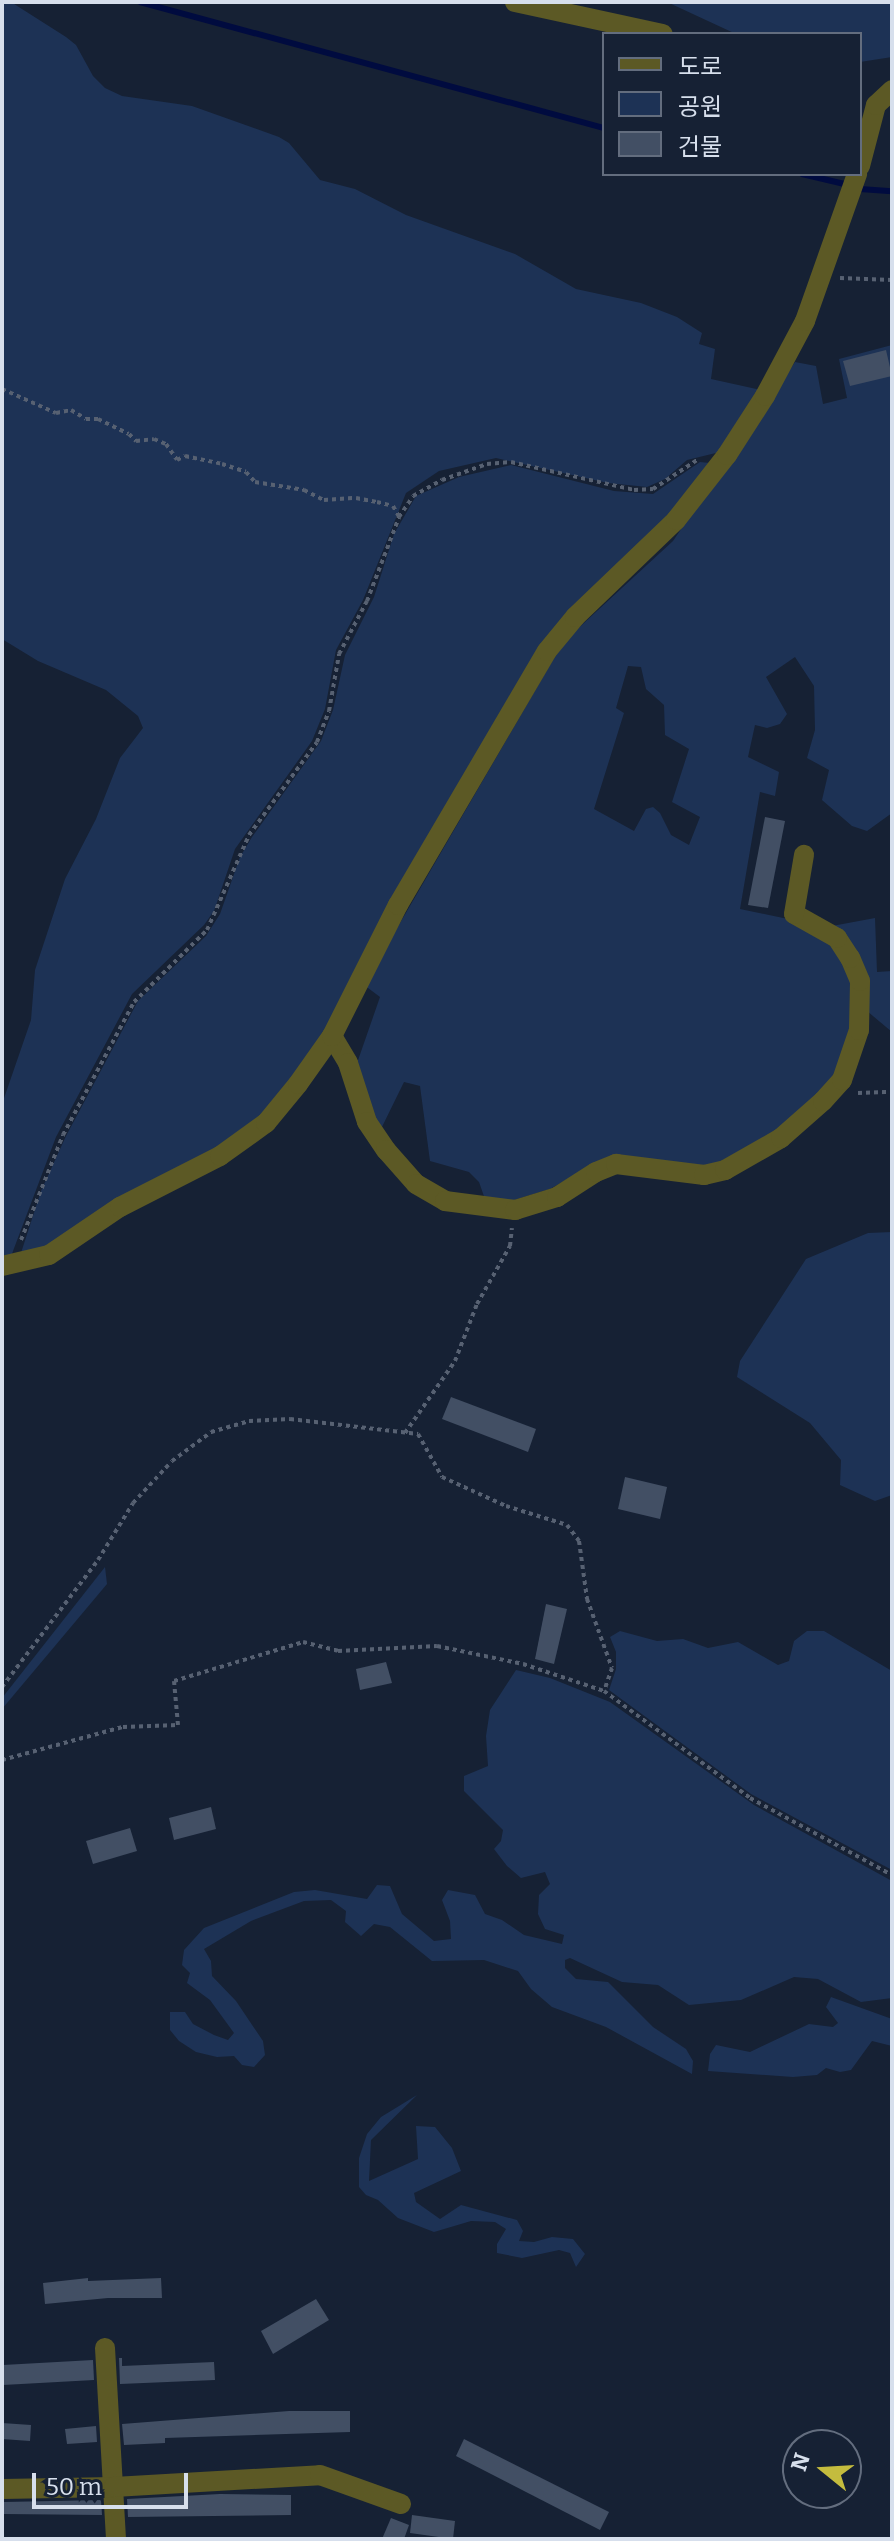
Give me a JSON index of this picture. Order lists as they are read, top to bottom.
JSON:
{
  "legend": ["도로", "공원", "건물"],
  "scale_bar": "50 m",
  "north": "left"
}
